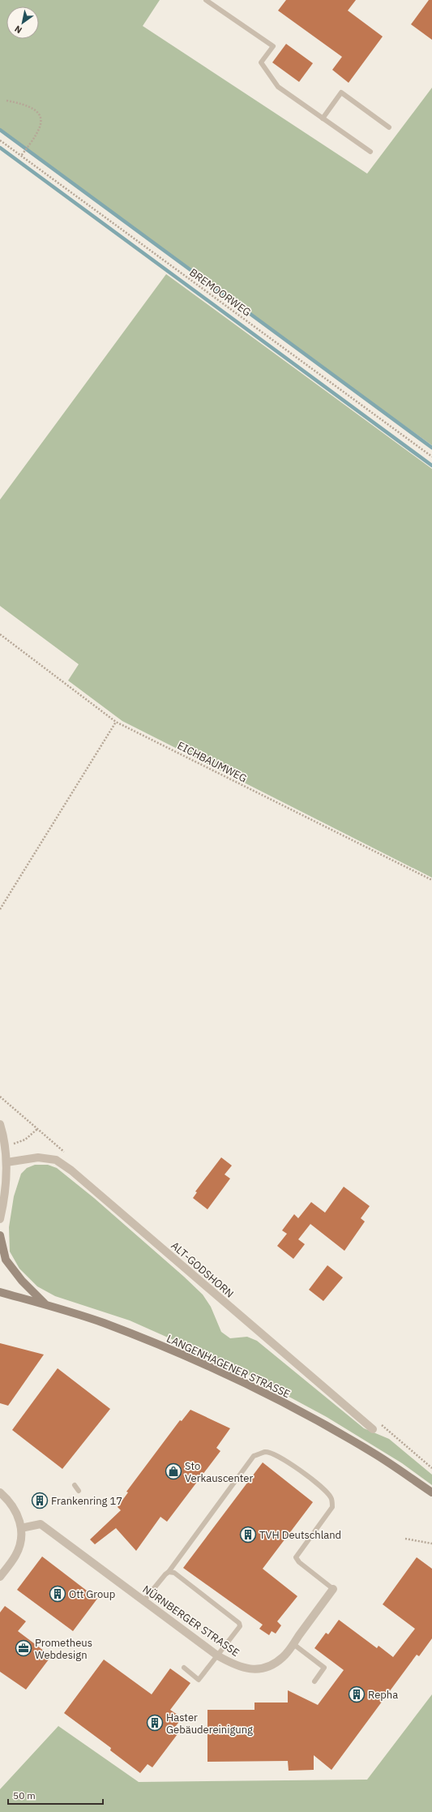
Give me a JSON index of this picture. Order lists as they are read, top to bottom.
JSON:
{
  "streets": {
    "main road": ["LANGENHAGENER STRASSE"],
    "street": ["ALT-GODSHORN", "NÜRNBERGER STRASSE"],
    "path": ["BREMOORWEG", "EICHBAUMWEG"]
  },
  "places": {
    "shop": ["Sto Verkauscenter"],
    "building": [
      "Frankenring 17",
      "TVH Deutschland",
      "Ott Group",
      "Repha",
      "Haster Gebäudereinigung"
    ],
    "office": ["Prometheus Webdesign"]
  },
  "scale_bar": "50 m",
  "north": "bottom left"
}
